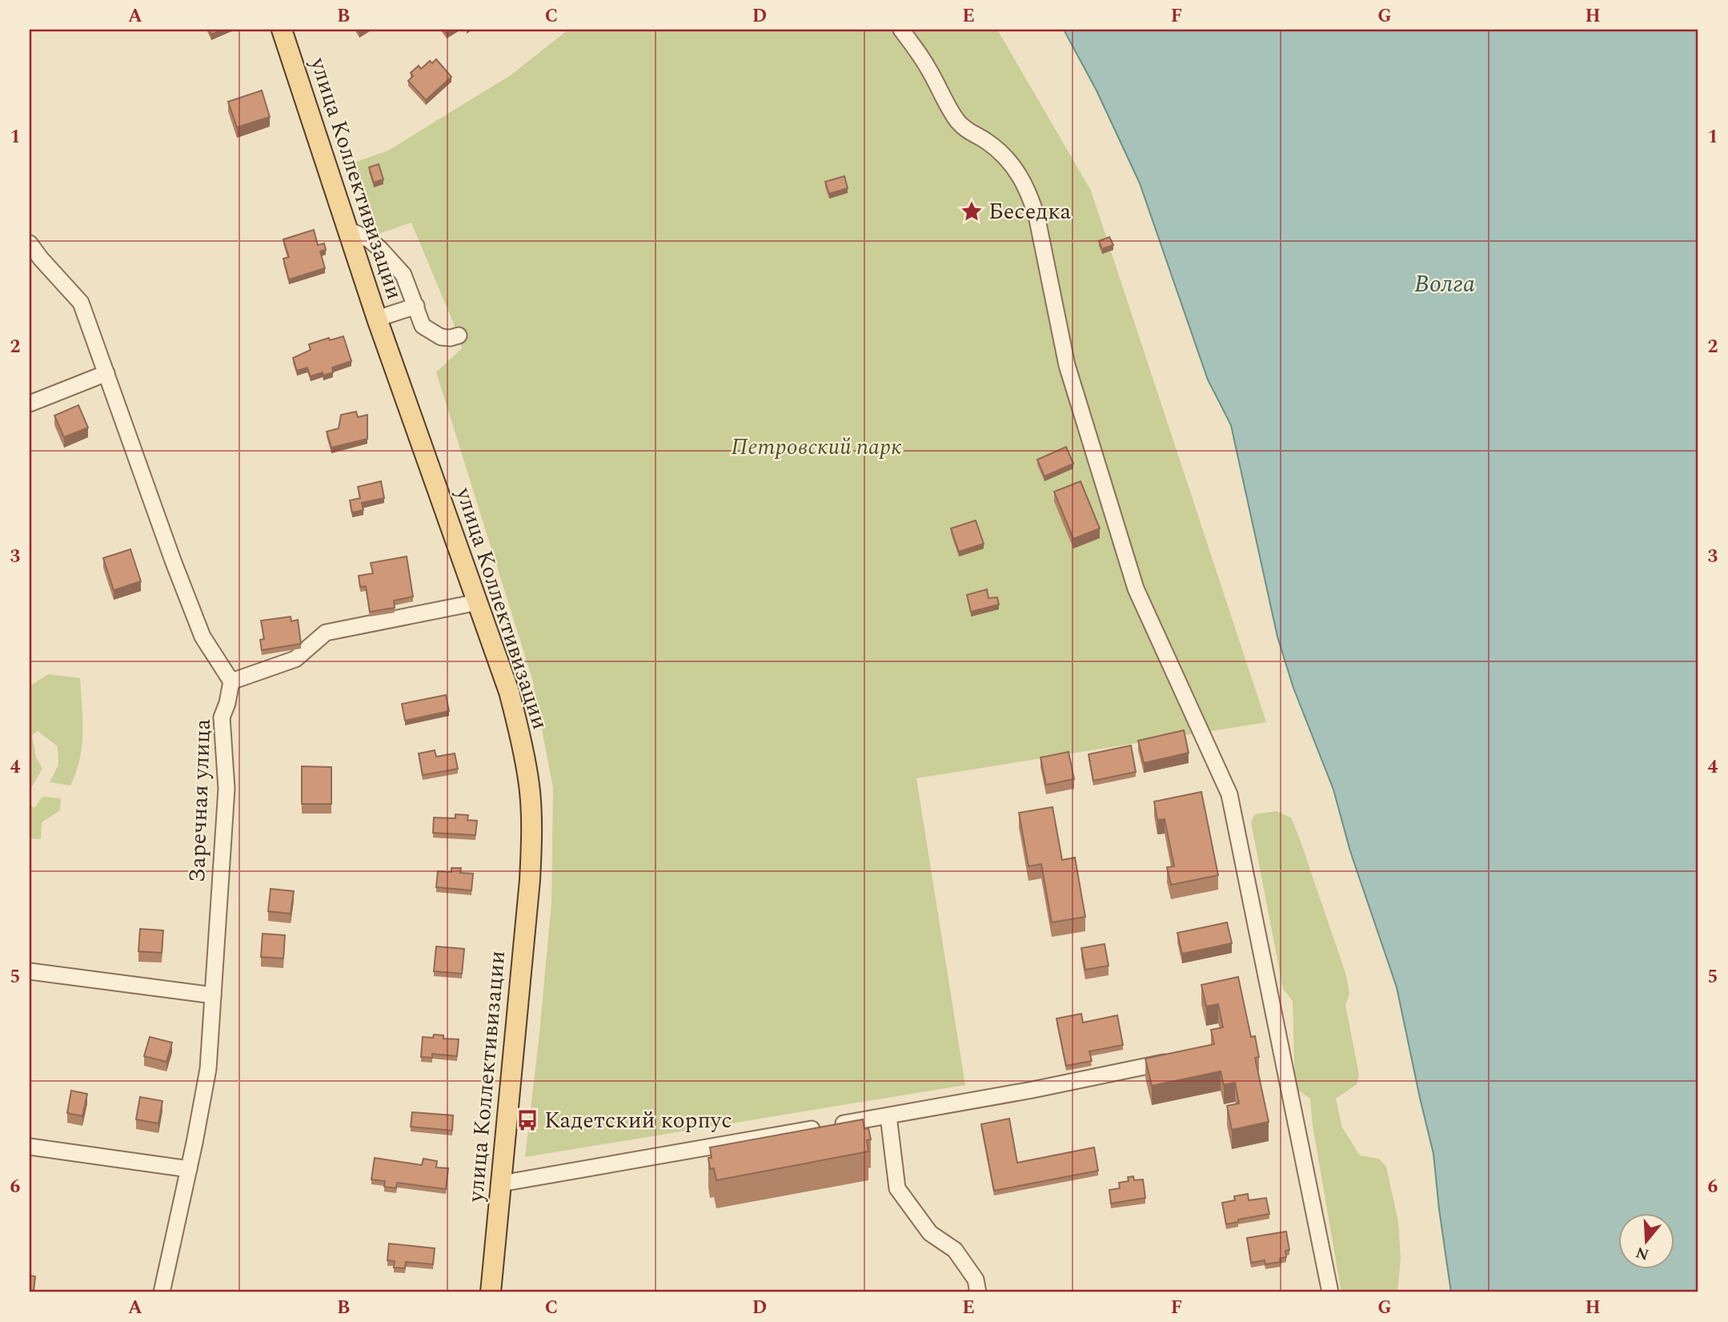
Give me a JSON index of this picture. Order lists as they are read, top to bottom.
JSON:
{
  "streets": {
    "main road": ["улица Коллективизации"],
    "street": ["Заречная улица"]
  },
  "water": ["Волга"],
  "parks": ["Петровский парк"],
  "places": {
    "place": ["Беседка"],
    "bus stop": ["Кадетский корпус"]
  },
  "north": "bottom",
  "grid": {
    "columns": [
      "A",
      "B",
      "C",
      "D",
      "E",
      "F",
      "G",
      "H"
    ],
    "rows": [
      "1",
      "2",
      "3",
      "4",
      "5",
      "6"
    ]
  }
}
